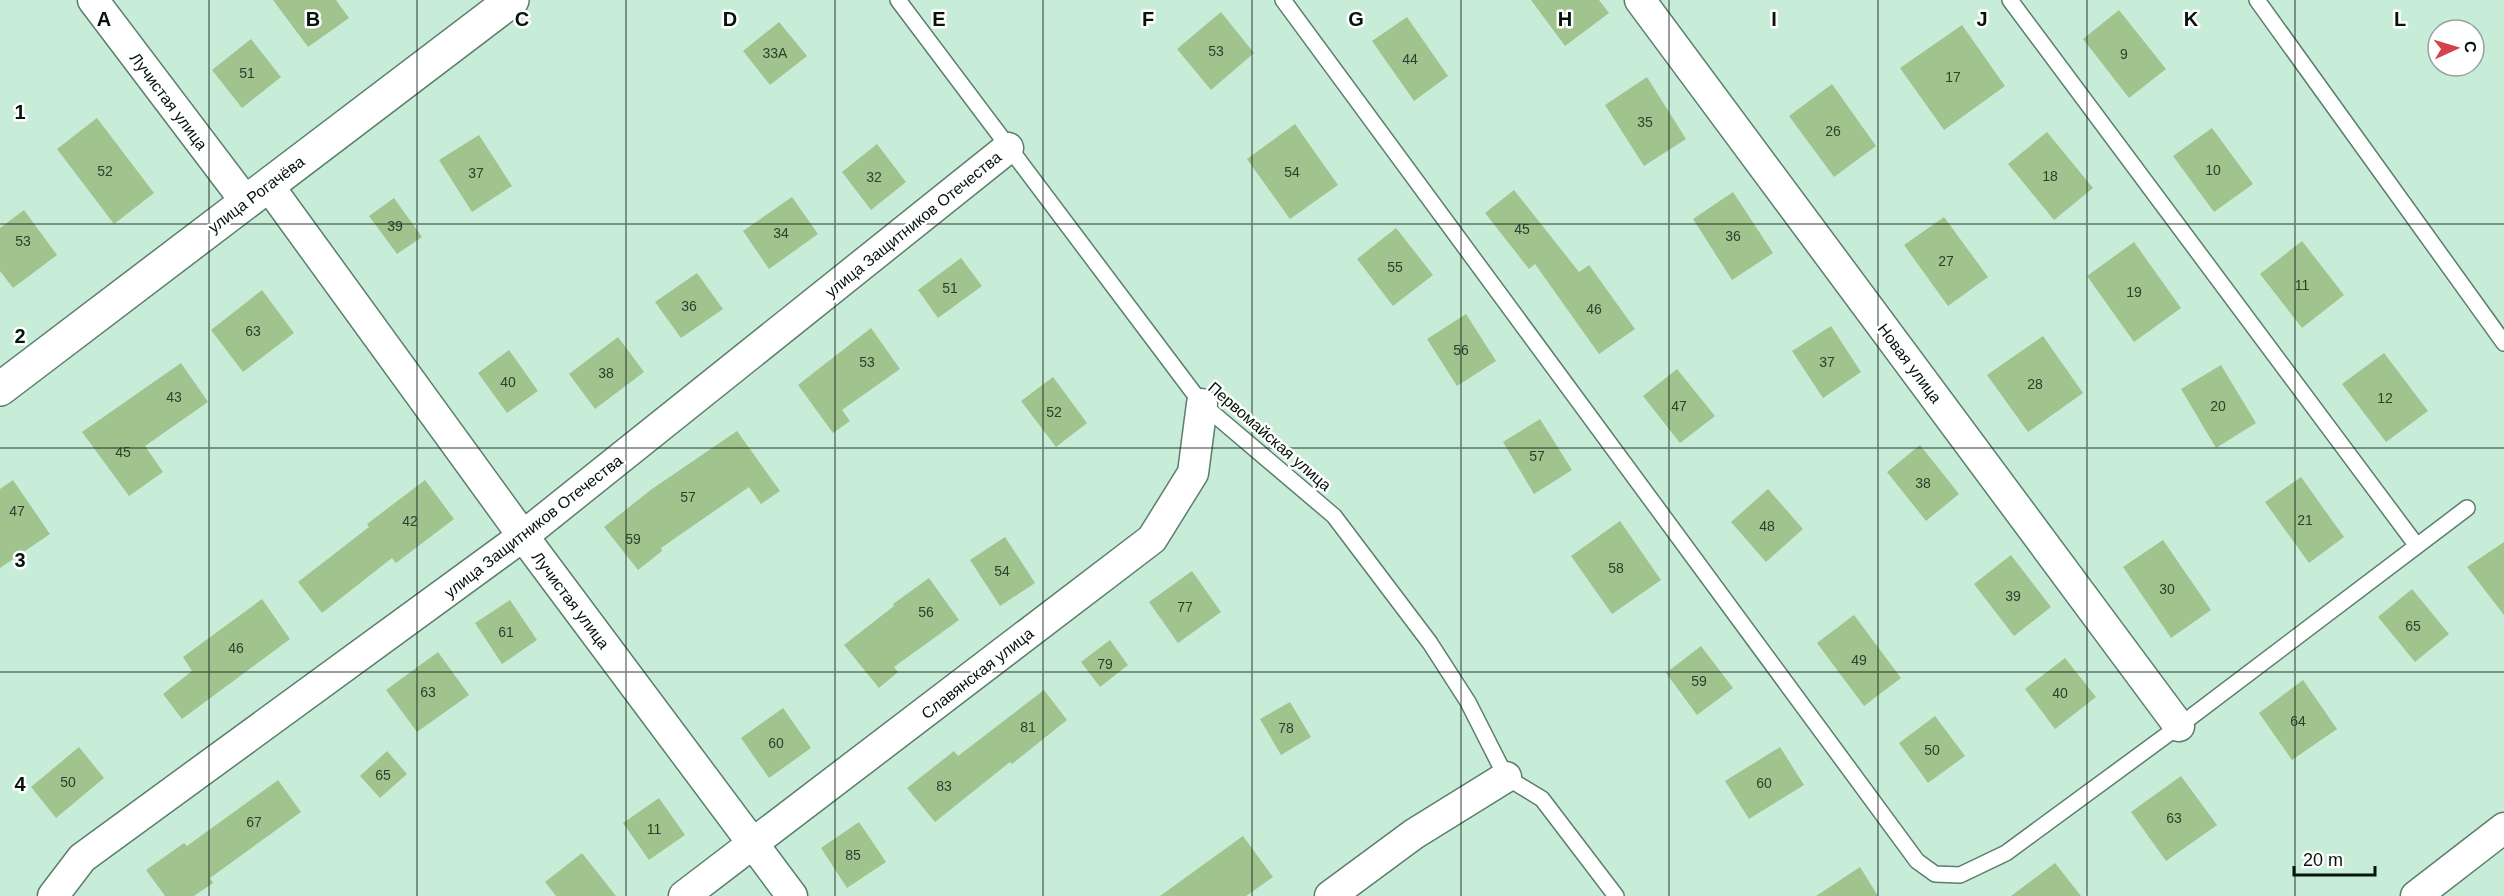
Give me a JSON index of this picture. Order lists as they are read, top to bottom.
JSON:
{
  "streets": {
    "street": [
      "Лучистая улица",
      "улица Рогачёва",
      "улица Защитников Отечества",
      "Новая улица",
      "Славянская улица"
    ],
    "lane": ["Первомайская улица"]
  },
  "crossings": [
    ["Лучистая улица", "улица Рогачёва"],
    ["Лучистая улица", "улица Защитников Отечества"],
    ["Лучистая улица", "Славянская улица"],
    ["улица Защитников Отечества", "Первомайская улица"],
    ["Первомайская улица", "Славянская улица"]
  ],
  "house_numbers": [
    "53",
    "33А",
    "9",
    "44",
    "51",
    "17",
    "35",
    "26",
    "10",
    "52",
    "54",
    "37",
    "18",
    "32",
    "39",
    "45",
    "34",
    "36",
    "53",
    "27",
    "55",
    "11",
    "51",
    "19",
    "36",
    "46",
    "63",
    "56",
    "53",
    "37",
    "38",
    "40",
    "28",
    "43",
    "12",
    "47",
    "20",
    "52",
    "45",
    "57",
    "38",
    "57",
    "47",
    "21",
    "42",
    "48",
    "59",
    "58",
    "54",
    "30",
    "39",
    "77",
    "56",
    "65",
    "61",
    "46",
    "49",
    "79",
    "59",
    "63",
    "40",
    "64",
    "81",
    "78",
    "60",
    "50",
    "65",
    "50",
    "60",
    "83",
    "63",
    "67",
    "11",
    "85"
  ],
  "scale_bar": "20 m",
  "north": "right",
  "grid": {
    "columns": [
      "A",
      "B",
      "C",
      "D",
      "E",
      "F",
      "G",
      "H",
      "I",
      "J",
      "K",
      "L"
    ],
    "rows": [
      "1",
      "2",
      "3",
      "4"
    ]
  }
}
